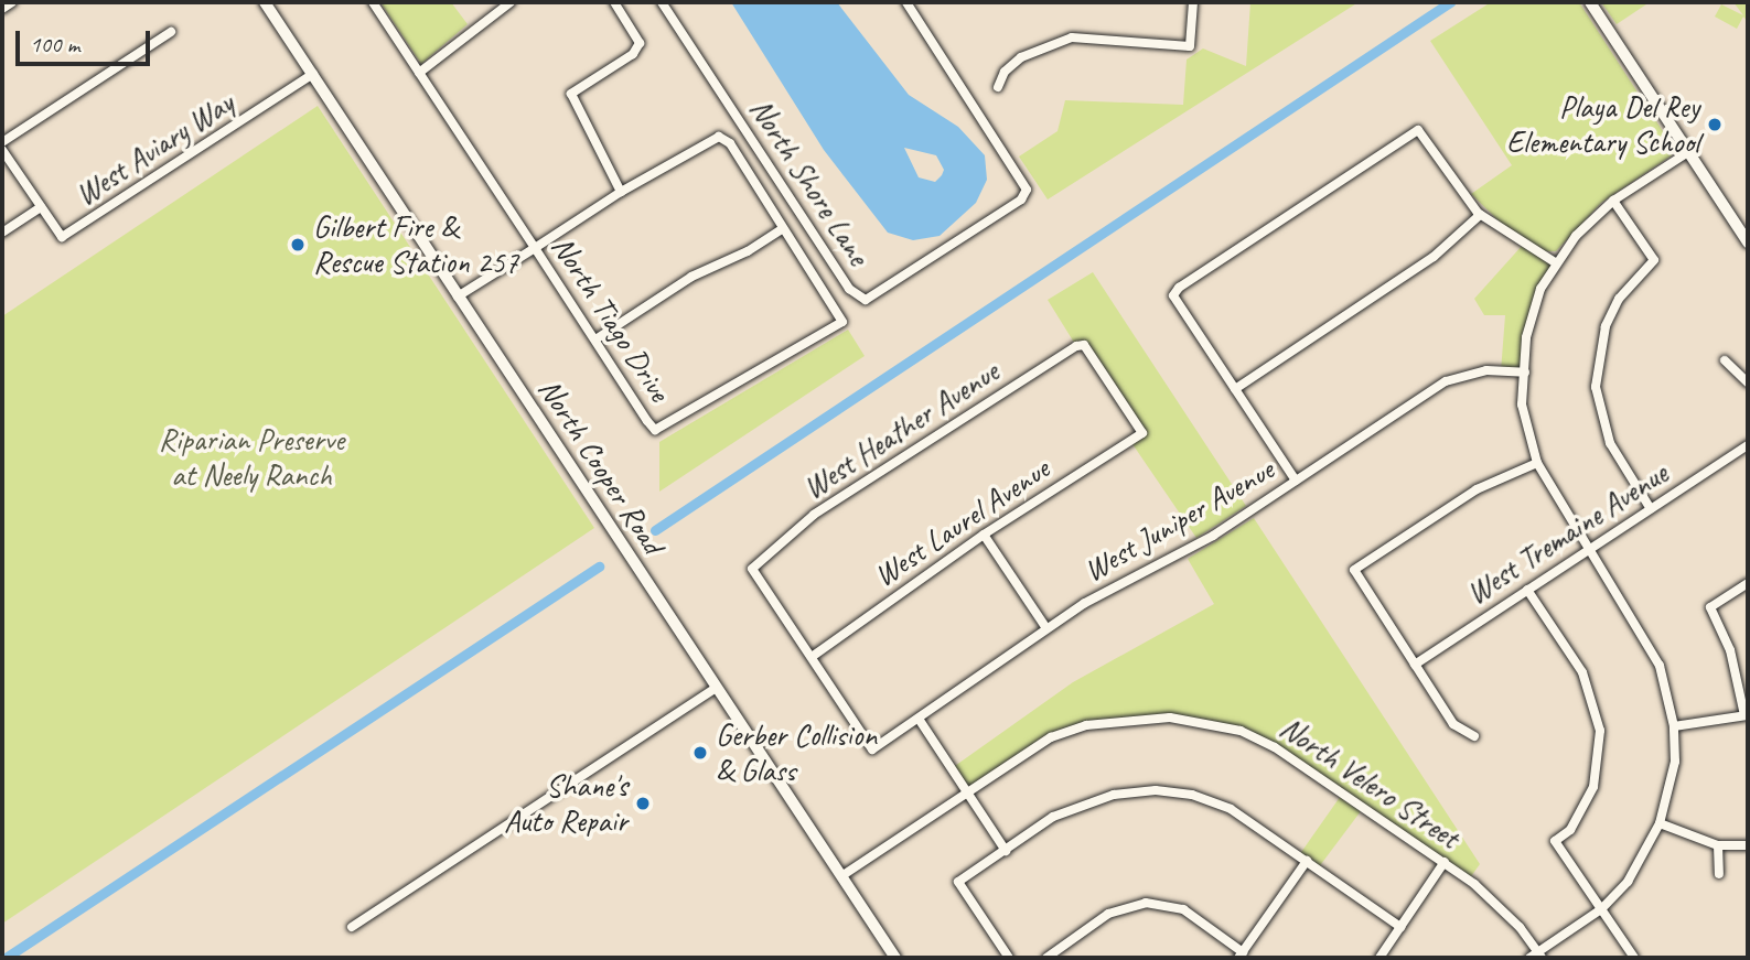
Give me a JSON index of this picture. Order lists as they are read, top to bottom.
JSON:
{
  "streets": {
    "main road": ["North Cooper Road"],
    "street": [
      "West Aviary Way",
      "North Shore Lane",
      "North Tiago Drive",
      "West Heather Avenue",
      "West Juniper Avenue",
      "West Laurel Avenue",
      "West Tremaine Avenue",
      "North Velero Street"
    ]
  },
  "crossings": [
    ["West Aviary Way", "North Cooper Road"],
    ["West Heather Avenue", "West Juniper Avenue"],
    ["West Heather Avenue", "West Laurel Avenue"],
    ["North Cooper Road", "North Velero Street"],
    ["West Juniper Avenue", "West Laurel Avenue"]
  ],
  "parks": ["Riparian Preserve at Neely Ranch"],
  "places": [
    "Playa Del Rey Elementary School",
    "Gilbert Fire & Rescue Station 257",
    "Gerber Collision & Glass",
    "Shane's Auto Repair"
  ],
  "scale_bar": "100 m"
}
